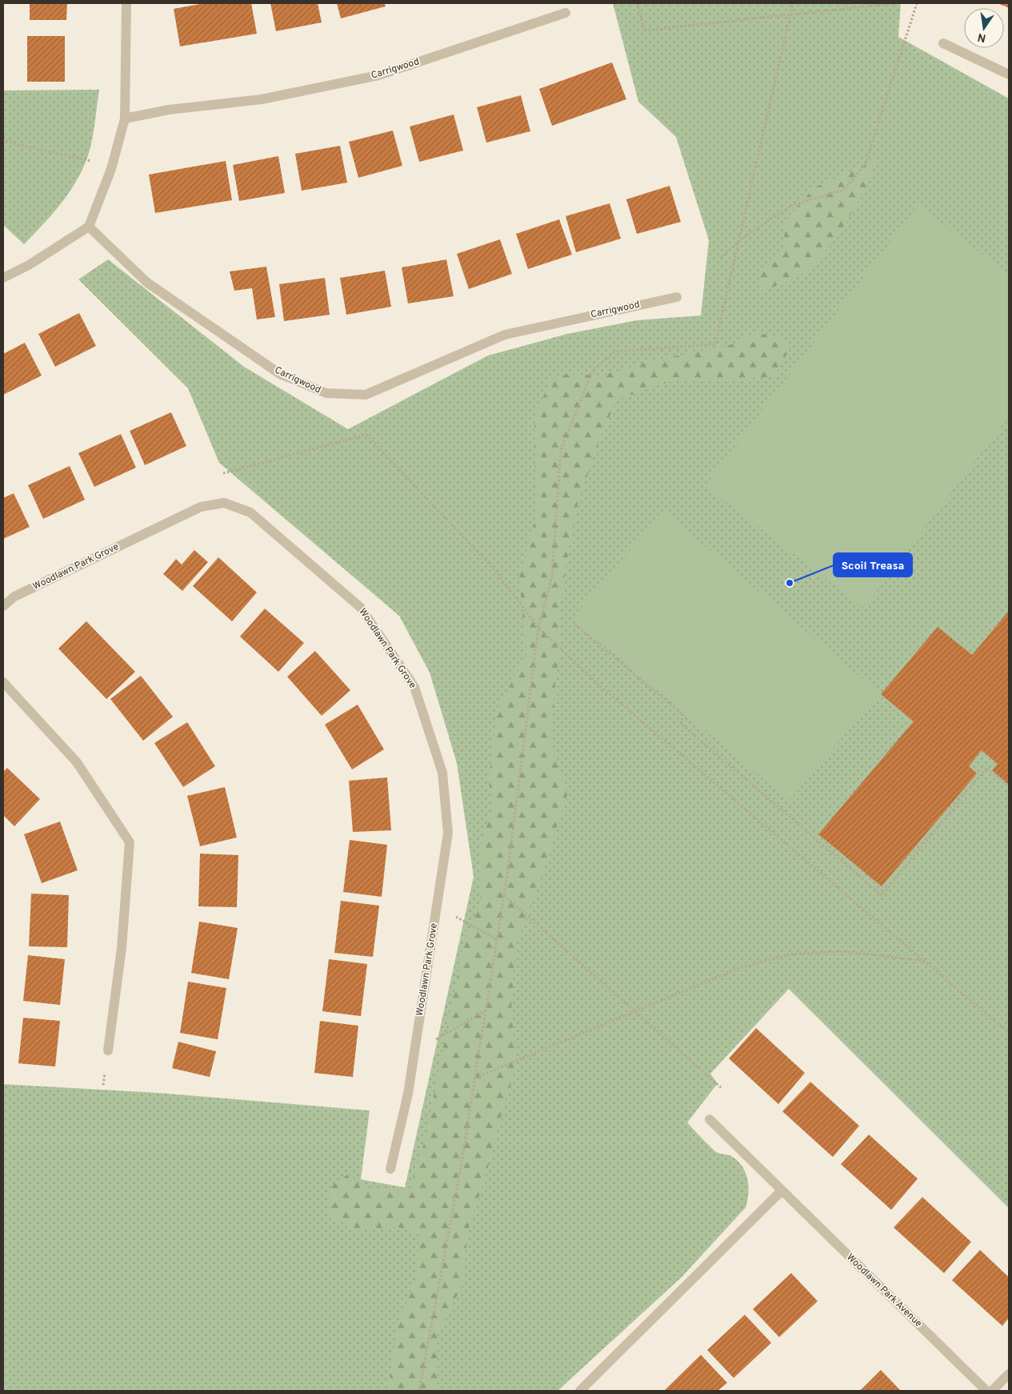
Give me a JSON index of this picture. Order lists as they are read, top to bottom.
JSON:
{
  "streets": {
    "street": ["Carrigwood", "Woodlawn Park Grove", "Woodlawn Park Avenue"]
  },
  "places": ["Scoil Treasa"],
  "north": "bottom"
}
